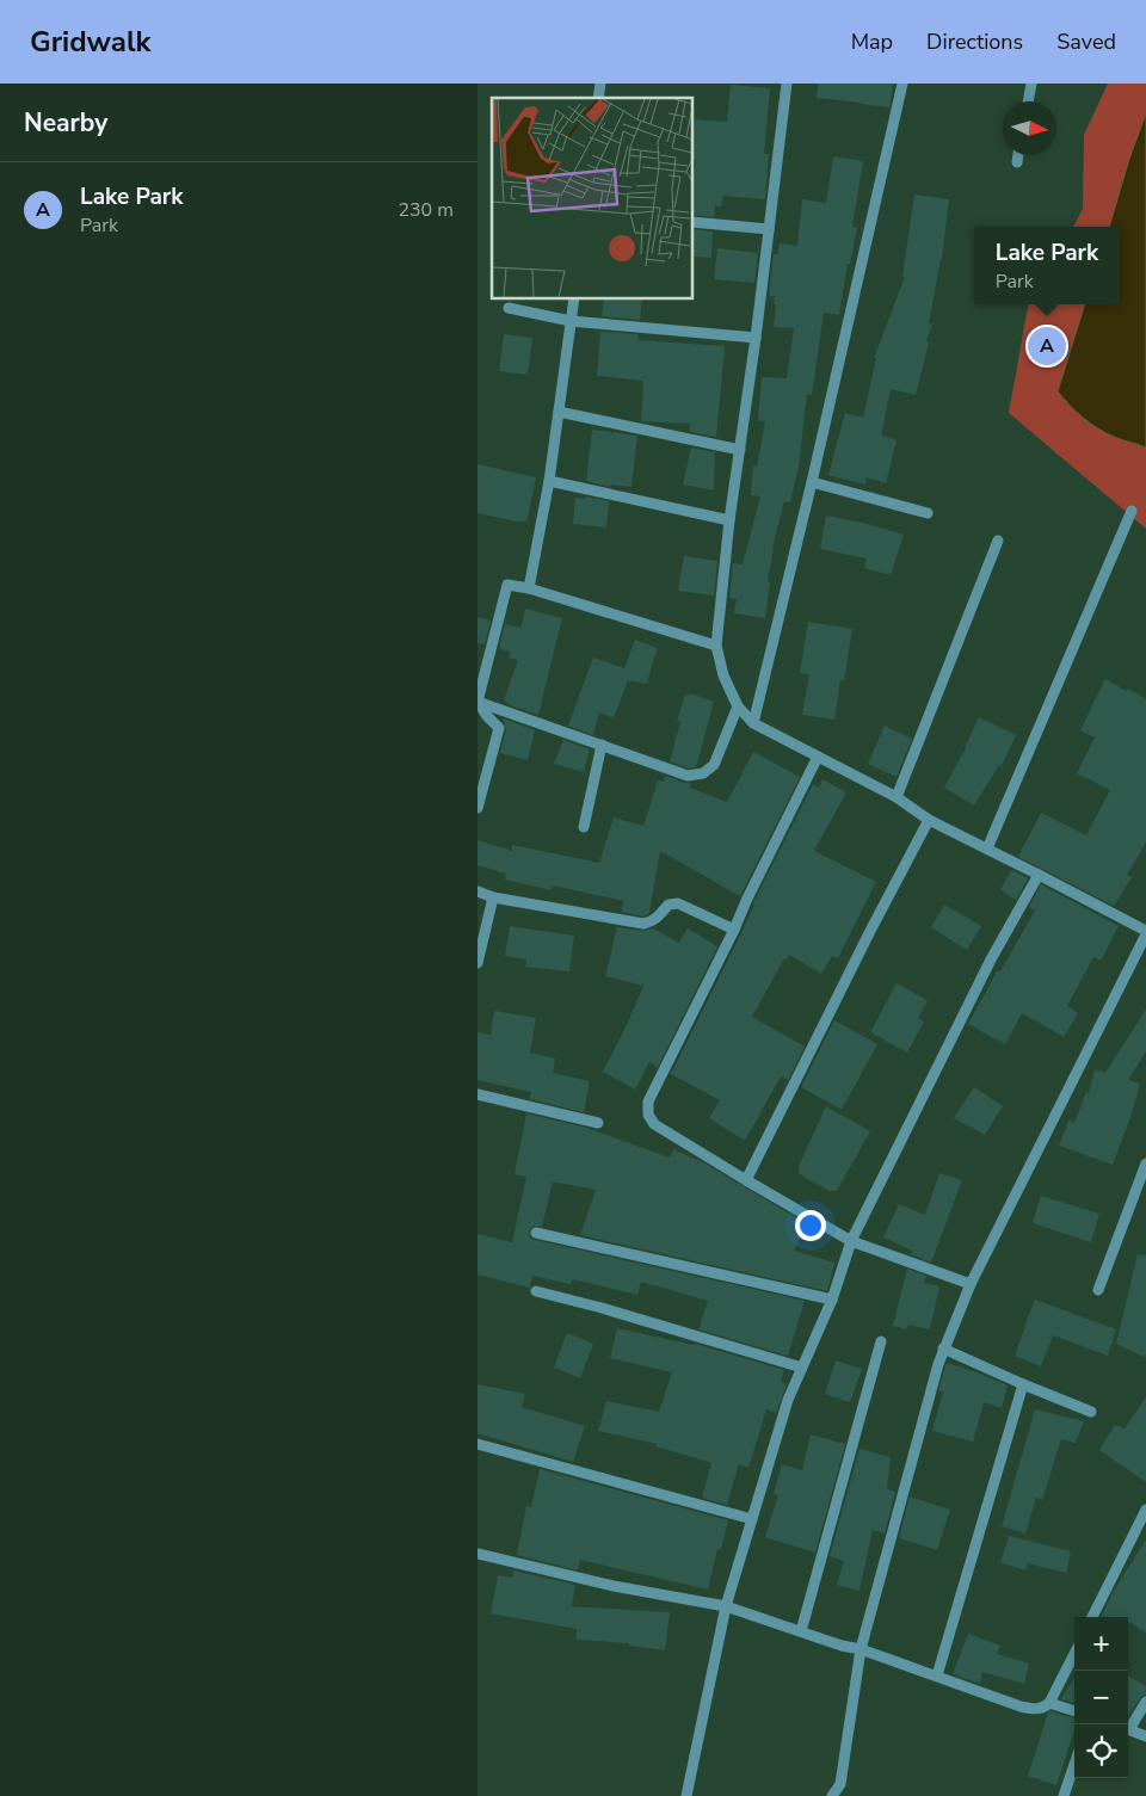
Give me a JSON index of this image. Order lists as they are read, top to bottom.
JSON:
{
  "north": "right",
  "page": {
    "header": "Gridwalk",
    "nav": ["Map", "Directions", "Saved"],
    "heading": "Nearby",
    "list": [
      {
        "mark": "A",
        "name": "Lake Park",
        "note": "Park",
        "value": "230 m"
      }
    ],
    "popup": ["Lake Park", "Park"],
    "pins": "A",
    "map_buttons": ["+", "−"]
  }
}
